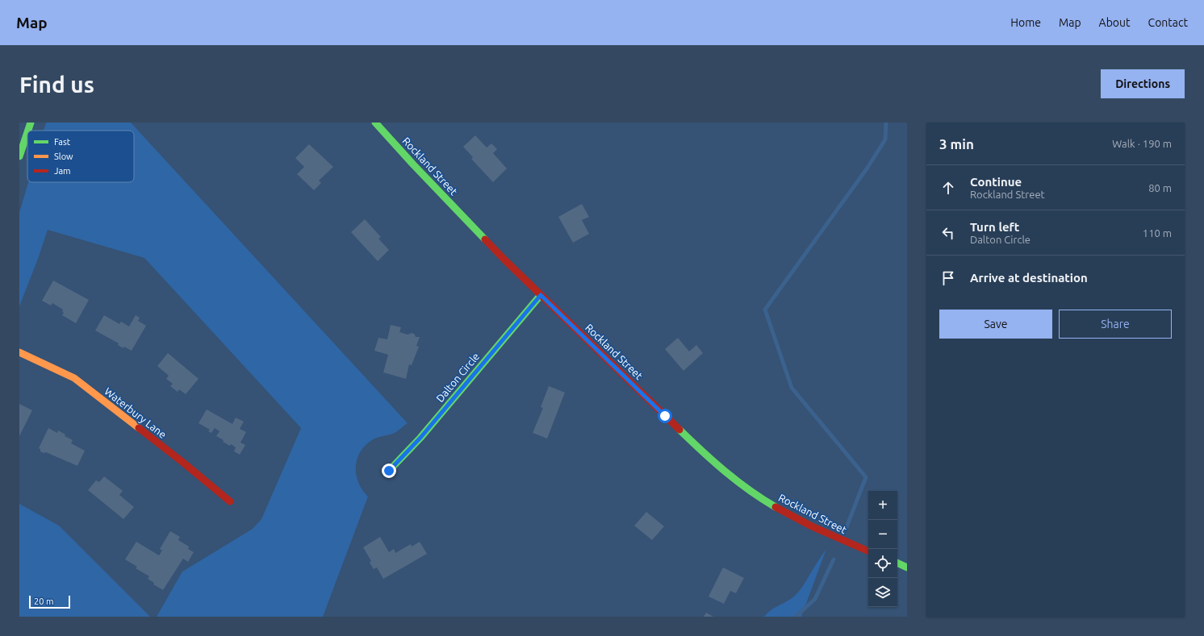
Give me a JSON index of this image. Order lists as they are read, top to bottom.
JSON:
{
  "streets": {
    "street": ["Rockland Street", "Dalton Circle", "Waterbury Lane"]
  },
  "crossings": [
    ["Rockland Street", "Dalton Circle"]
  ],
  "legend": ["Fast", "Slow", "Jam"],
  "scale_bar": "20 m",
  "page": {
    "header": "Map",
    "nav": [
      "Home",
      "Map",
      "About",
      "Contact"
    ],
    "buttons": [
      "Directions",
      ["Save", "Share"]
    ],
    "title": "Find us",
    "heading": ["3 min", "Walk · 190 m"],
    "list": [
      ["Continue", "Rockland Street", "80 m"],
      ["Turn left", "Dalton Circle", "110 m"],
      "Arrive at destination"
    ],
    "map_buttons": ["+", "−"],
    "scale": "20 m"
  }
}
